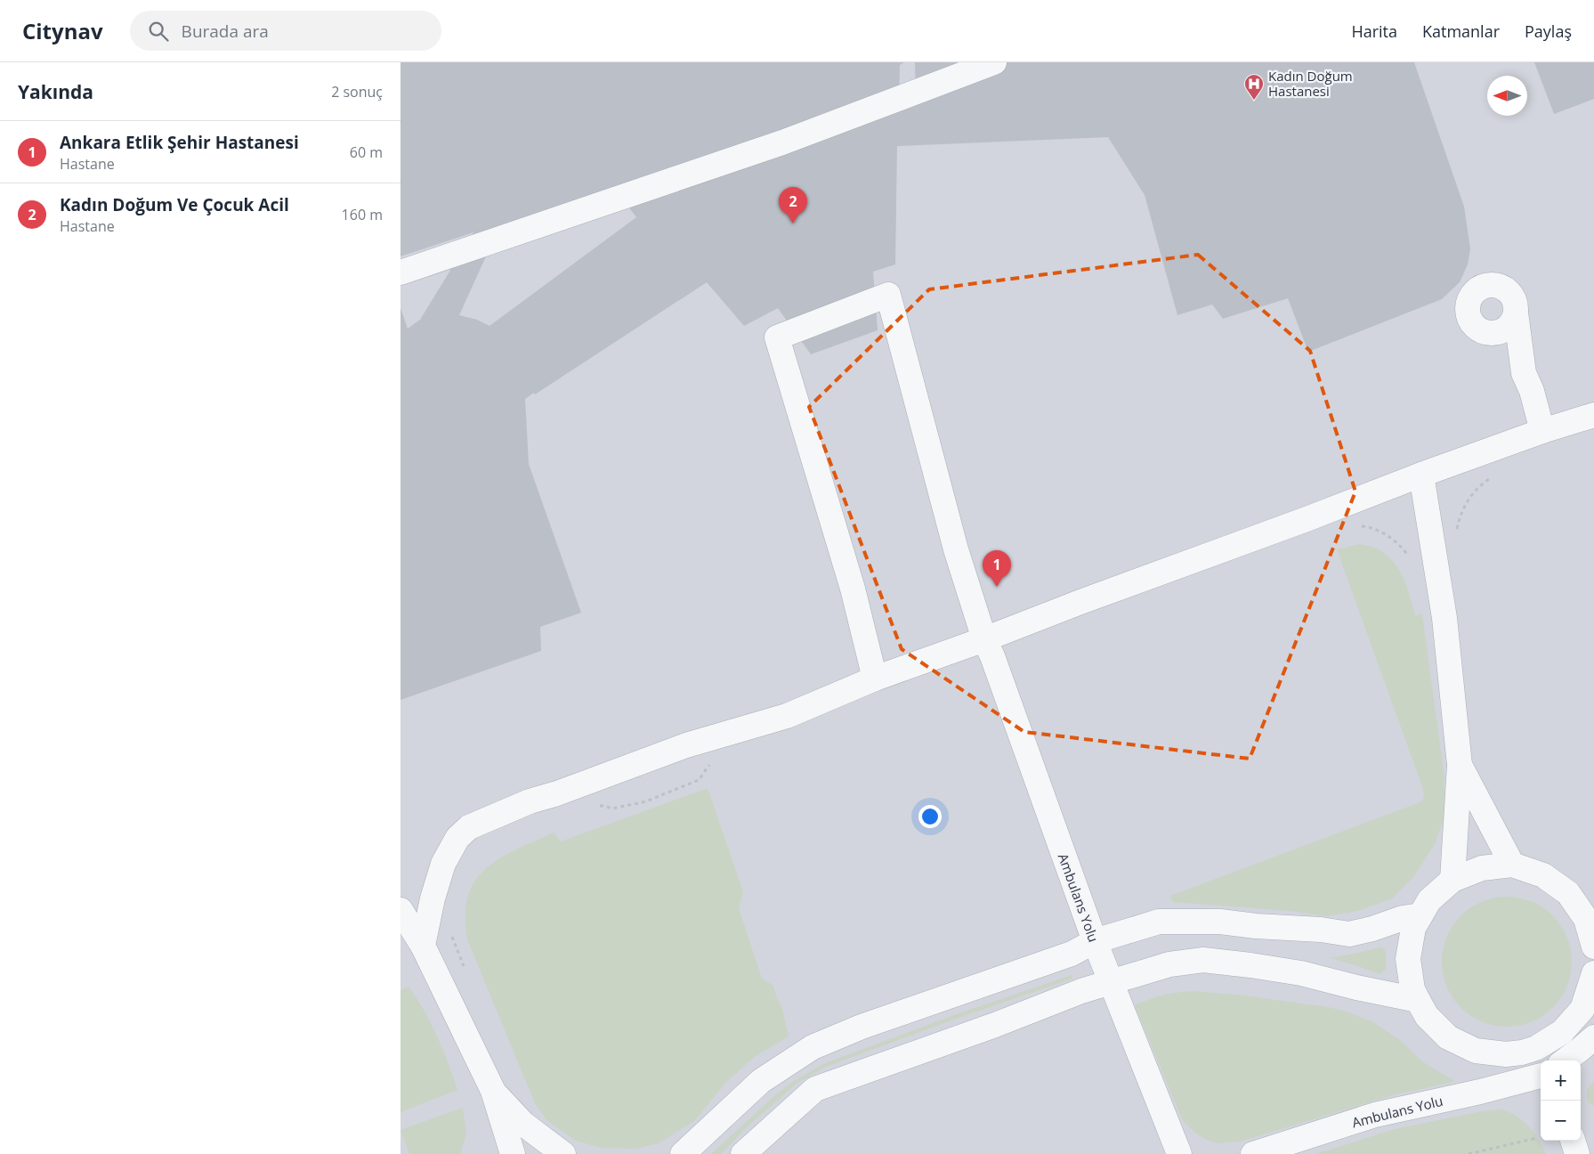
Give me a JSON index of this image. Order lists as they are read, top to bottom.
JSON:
{
  "streets": {
    "lane": ["Ambulans Yolu"]
  },
  "places": {
    "hospital": ["Kadın Doğum Hastanesi"]
  },
  "north": "left",
  "page": {
    "header": "Citynav",
    "search": "Burada ara",
    "nav": ["Harita", "Katmanlar", "Paylaş"],
    "heading": ["Yakında", "2 sonuç"],
    "list": [
      {
        "mark": "1",
        "name": "Ankara Etlik Şehir Hastanesi",
        "note": "Hastane",
        "value": "60 m"
      },
      {
        "mark": "2",
        "name": "Kadın Doğum Ve Çocuk Acil",
        "note": "Hastane",
        "value": "160 m"
      }
    ],
    "pins": ["2", "1"],
    "map_buttons": ["+", "−"]
  }
}
